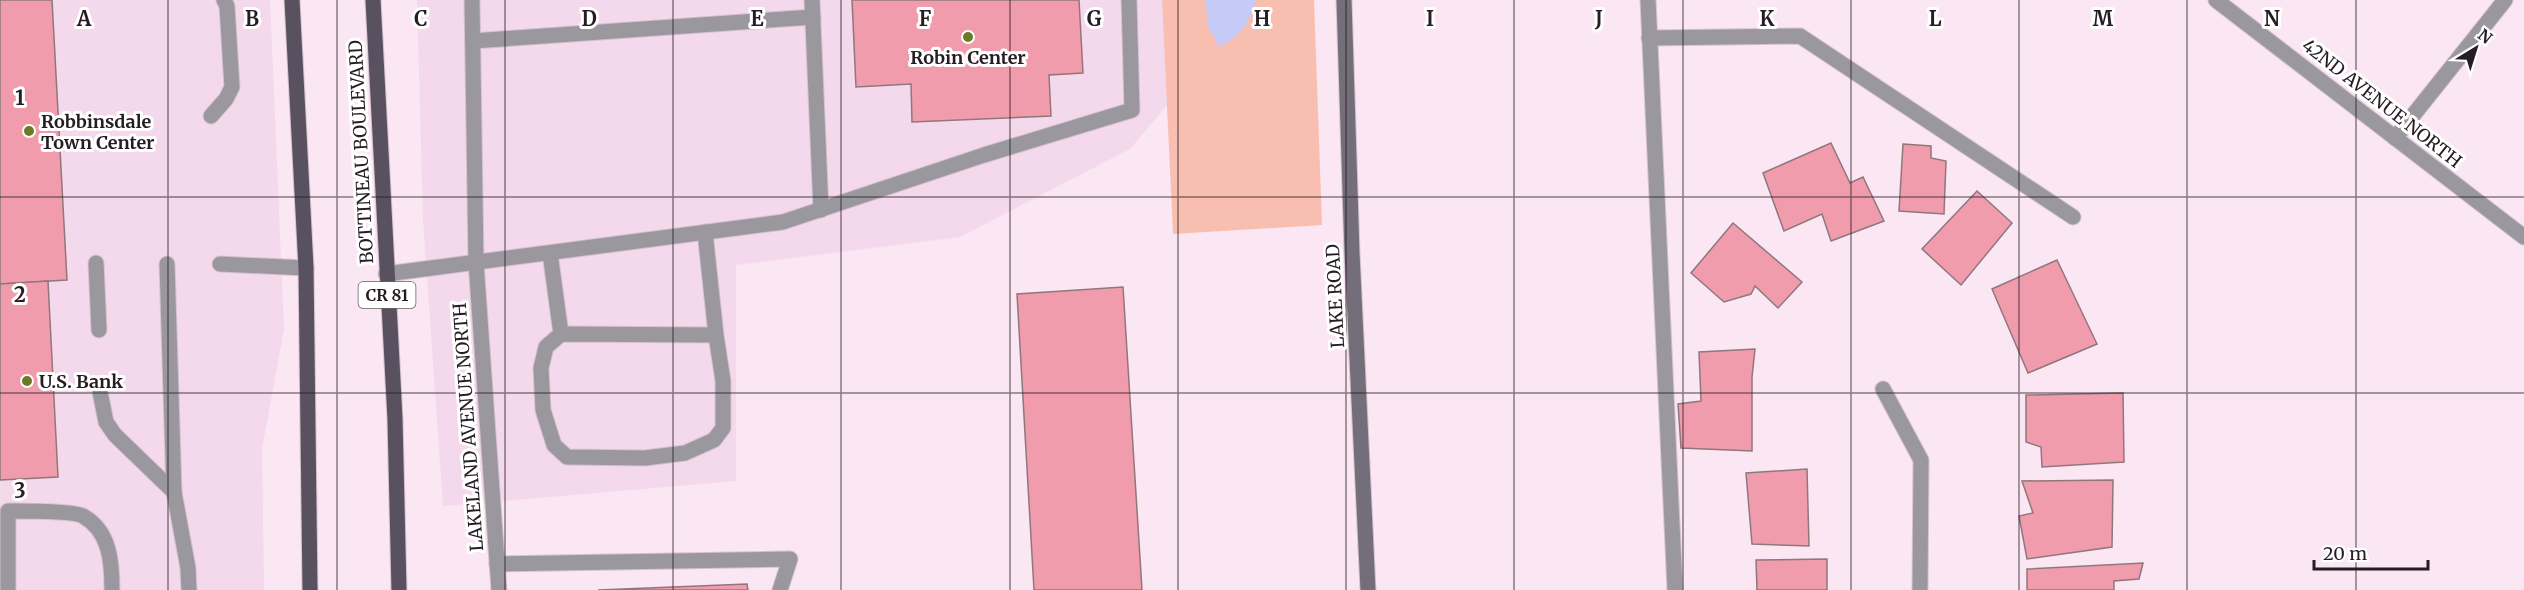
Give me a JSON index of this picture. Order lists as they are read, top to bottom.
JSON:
{
  "streets": {
    "main road": ["BOTTINEAU BOULEVARD", "CR 81"],
    "street": ["42ND AVENUE NORTH", "LAKE ROAD", "LAKELAND AVENUE NORTH"]
  },
  "places": ["Robin Center", "Robbinsdale Town Center", "U.S. Bank"],
  "scale_bar": "20 m",
  "north": "top right",
  "grid": {
    "columns": [
      "A",
      "B",
      "C",
      "D",
      "E",
      "F",
      "G",
      "H",
      "I",
      "J",
      "K",
      "L",
      "M",
      "N"
    ],
    "rows": ["1", "2", "3"]
  }
}
